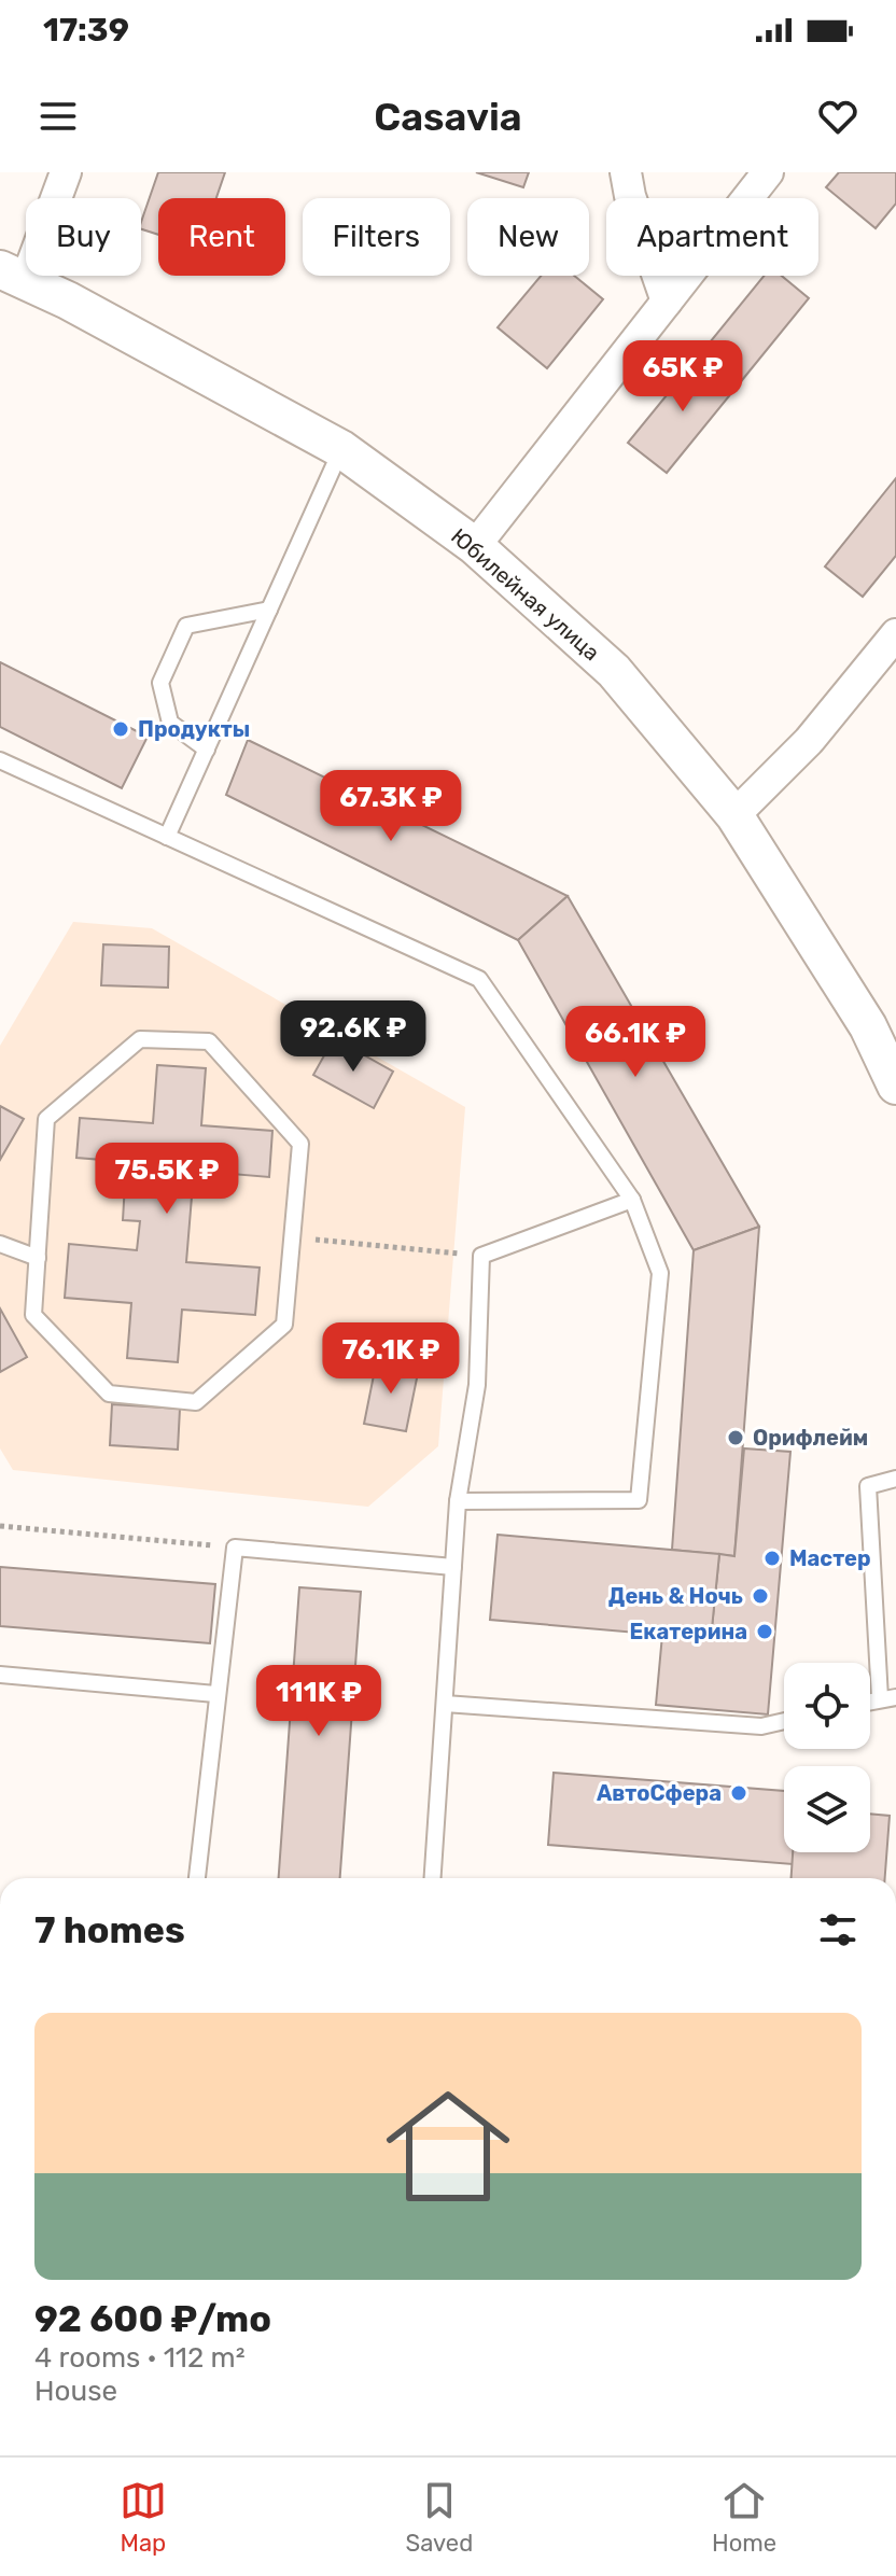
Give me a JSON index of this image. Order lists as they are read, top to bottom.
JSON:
{
  "streets": {
    "street": ["Юбилейная улица"]
  },
  "places": [
    "Продукты",
    "Орифлейм",
    "Мастер",
    "День & Ночь",
    "Екатерина",
    "АвтоСфера"
  ],
  "page": {
    "status": "17:39",
    "header": "Casavia",
    "chip": [
      "Buy",
      "Rent",
      "Filters",
      "New",
      "Apartment"
    ],
    "price": [
      "65K ₽",
      "67.3K ₽",
      "92.6K ₽",
      "66.1K ₽",
      "75.5K ₽",
      "76.1K ₽",
      "111K ₽"
    ],
    "heading": "7 homes",
    "list": [
      {
        "name": "92 600 ₽/mo",
        "note": "4 rooms · 112 m² · House"
      }
    ],
    "tabs": ["Map", "Saved", "Home"]
  }
}
